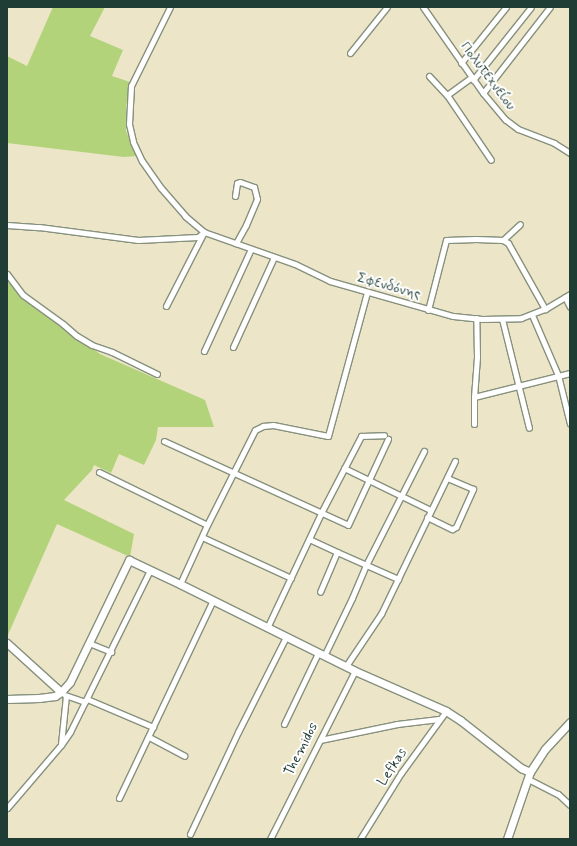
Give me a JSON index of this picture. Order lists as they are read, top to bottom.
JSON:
{
  "streets": {
    "street": [
      "Πολυτεχνείου",
      "Σφενδόνης",
      "Themidos",
      "Lefkas"
    ]
  }
}
